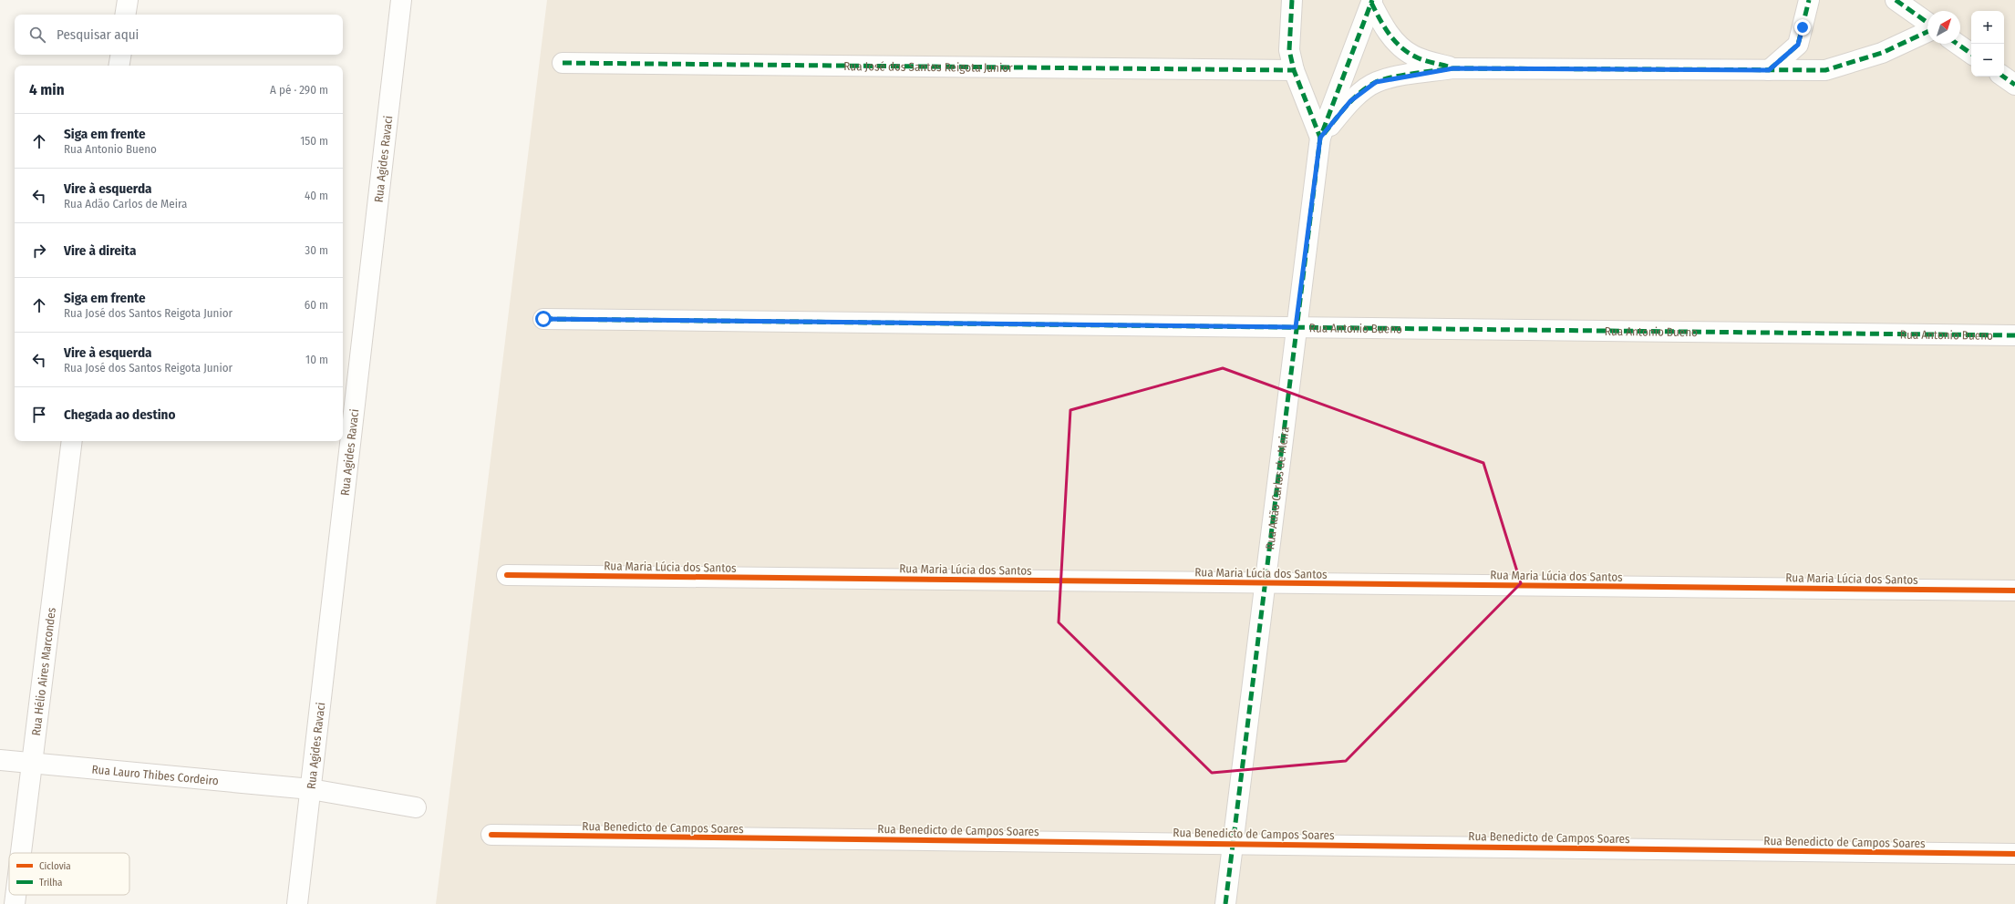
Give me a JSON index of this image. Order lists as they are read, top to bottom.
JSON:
{
  "streets": {
    "street": [
      "Rua José dos Santos Reigota Junior",
      "Rua Agides Ravaci",
      "Rua Antonio Bueno",
      "Rua Adão Carlos de Meira",
      "Rua Maria Lúcia dos Santos",
      "Rua Hélio Aires Marcondes",
      "Rua Lauro Thibes Cordeiro",
      "Rua Benedicto de Campos Soares"
    ]
  },
  "crossings": [
    ["Rua José dos Santos Reigota Junior", "Rua Adão Carlos de Meira"],
    ["Rua Agides Ravaci", "Rua Lauro Thibes Cordeiro"],
    ["Rua Antonio Bueno", "Rua Adão Carlos de Meira"],
    ["Rua Adão Carlos de Meira", "Rua Maria Lúcia dos Santos"],
    ["Rua Adão Carlos de Meira", "Rua Benedicto de Campos Soares"],
    ["Rua Hélio Aires Marcondes", "Rua Lauro Thibes Cordeiro"]
  ],
  "legend": ["Ciclovia", "Trilha"],
  "north": "top right",
  "page": {
    "map_buttons": ["+", "−"],
    "search": "Pesquisar aqui",
    "heading": ["4 min", "A pé · 290 m"],
    "list": [
      ["Siga em frente", "Rua Antonio Bueno", "150 m"],
      ["Vire à esquerda", "Rua Adão Carlos de Meira", "40 m"],
      ["Vire à direita", "30 m"],
      ["Siga em frente", "Rua José dos Santos Reigota Junior", "60 m"],
      ["Vire à esquerda", "Rua José dos Santos Reigota Junior", "10 m"],
      "Chegada ao destino"
    ]
  }
}
